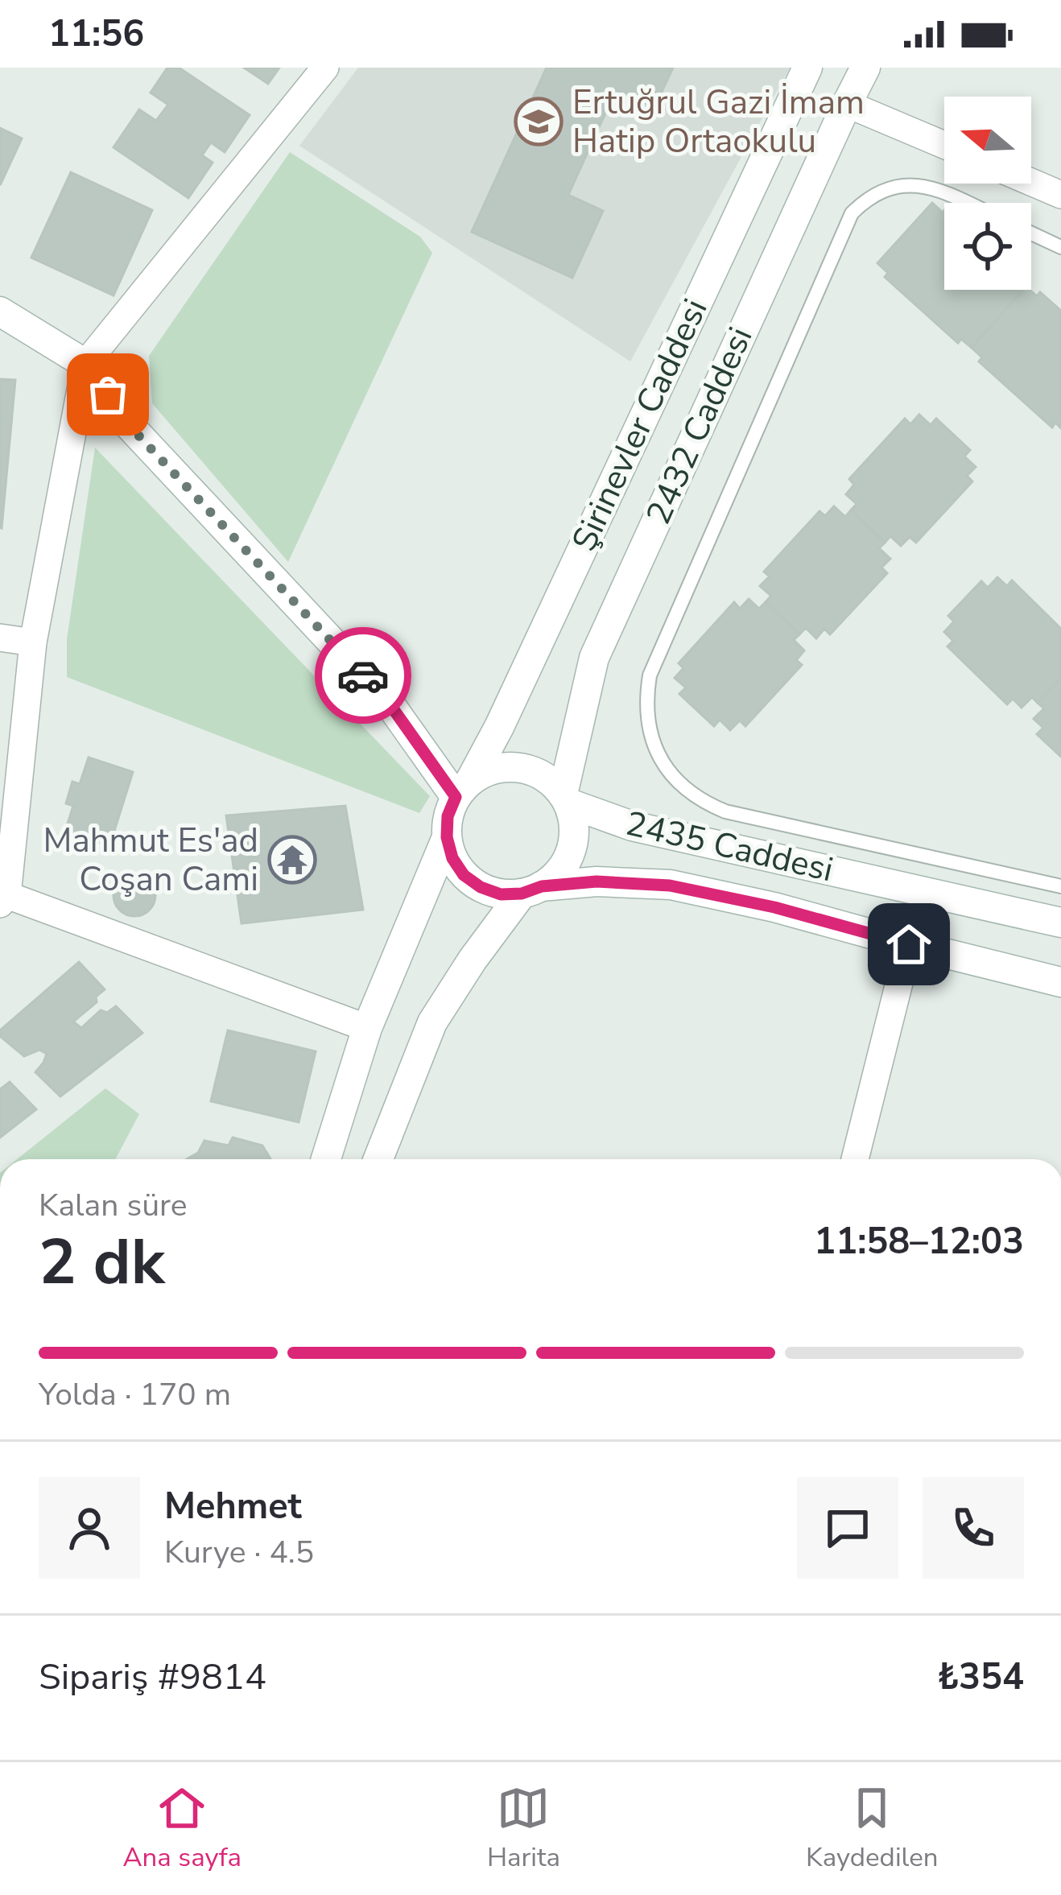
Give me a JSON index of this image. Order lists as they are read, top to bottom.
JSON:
{
  "streets": {
    "street": ["Şirinevler Caddesi", "2432 Caddesi", "2435 Caddesi"]
  },
  "crossings": [
    ["Şirinevler Caddesi", "2432 Caddesi"],
    ["Şirinevler Caddesi", "2435 Caddesi"],
    ["2432 Caddesi", "2435 Caddesi"]
  ],
  "places": {
    "school or university": ["Ertuğrul Gazi İmam Hatip Ortaokulu"],
    "temple": ["Mahmut Es'ad Coşan Cami"]
  },
  "north": "left",
  "page": {
    "status": "11:56",
    "heading": ["2 dk", "Kalan süre", "11:58–12:03"],
    "panel": [
      "Mehmet",
      "Kurye · 4.5",
      "Sipariş #9814",
      "₺354"
    ],
    "bar": "Yolda · 170 m",
    "tabs": ["Ana sayfa", "Harita", "Kaydedilen"]
  }
}
